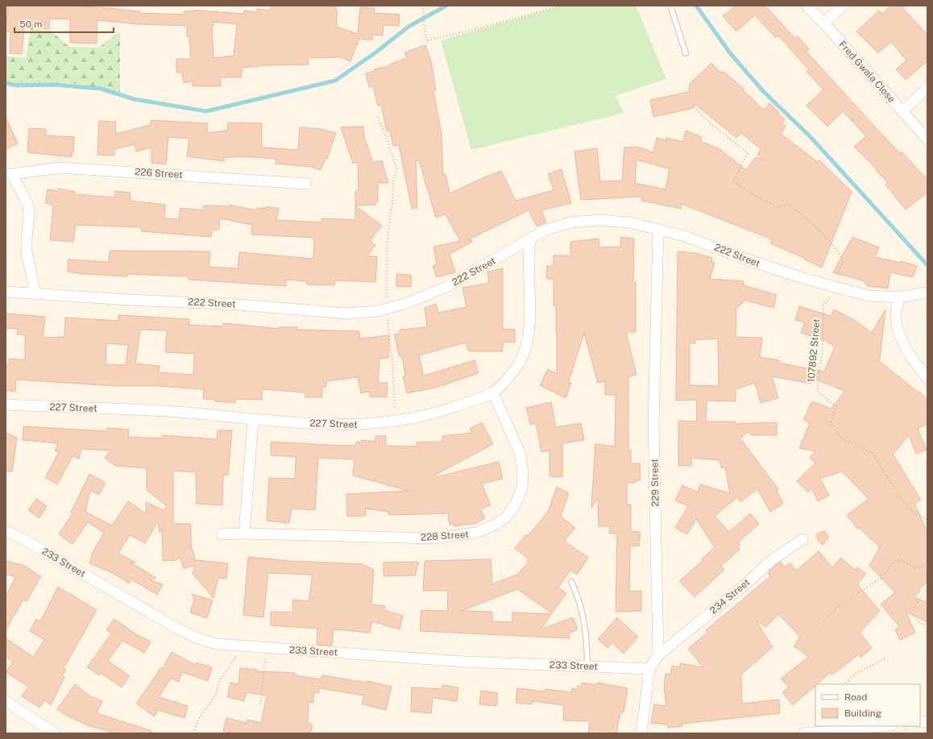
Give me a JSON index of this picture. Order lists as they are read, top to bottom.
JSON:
{
  "streets": {
    "street": [
      "Fred Gwala Close",
      "226 Street",
      "222 Street",
      "227 Street",
      "229 Street",
      "228 Street",
      "233 Street",
      "234 Street"
    ],
    "path": ["107892 Street"]
  },
  "crossings": [
    ["226 Street", "222 Street"],
    ["222 Street", "107892 Street"],
    ["222 Street", "227 Street"],
    ["222 Street", "229 Street"],
    ["227 Street", "228 Street"],
    ["229 Street", "234 Street"]
  ],
  "legend": ["Road", "Building"],
  "scale_bar": "50 m"
}
